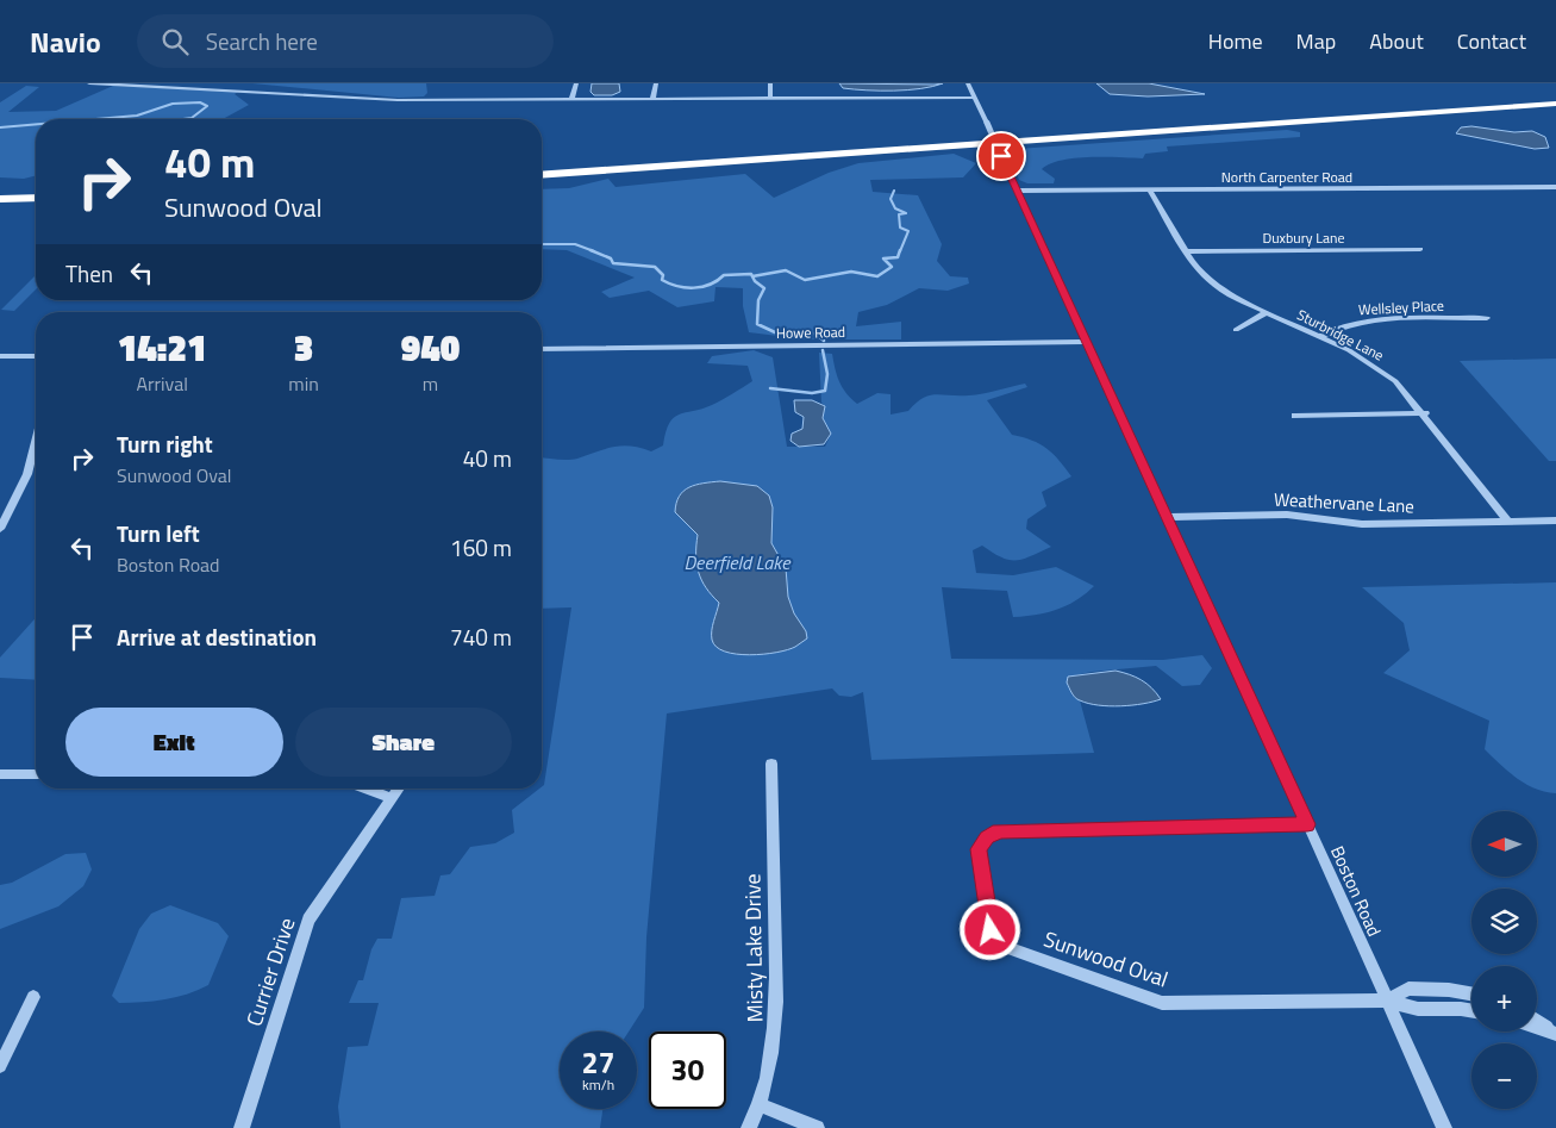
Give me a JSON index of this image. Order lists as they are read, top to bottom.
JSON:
{
  "streets": {
    "street": [
      "North Carpenter Road",
      "Duxbury Lane",
      "Wellsley Place",
      "Howe Road",
      "Sturbridge Lane",
      "Weathervane Lane",
      "Boston Road",
      "Misty Lake Drive",
      "Sunwood Oval",
      "Currier Drive"
    ]
  },
  "crossings": [
    ["North Carpenter Road", "Sturbridge Lane"],
    ["North Carpenter Road", "Boston Road"],
    ["Duxbury Lane", "Sturbridge Lane"],
    ["Wellsley Place", "Sturbridge Lane"],
    ["Howe Road", "Boston Road"],
    ["Sturbridge Lane", "Weathervane Lane"],
    ["Weathervane Lane", "Boston Road"],
    ["Boston Road", "Sunwood Oval"]
  ],
  "water": ["Deerfield Lake"],
  "north": "left",
  "page": {
    "header": "Navio",
    "search": "Search here",
    "nav": [
      "Home",
      "Map",
      "About",
      "Contact"
    ],
    "turn": ["40 m", "Sunwood Oval"],
    "then": "Then",
    "eta": [
      "14:21",
      "Arrival",
      "3",
      "min",
      "940",
      "m"
    ],
    "list": [
      {
        "name": "Turn right",
        "note": "Sunwood Oval",
        "value": "40 m"
      },
      {
        "name": "Turn left",
        "note": "Boston Road",
        "value": "160 m"
      },
      {
        "name": "Arrive at destination",
        "value": "740 m"
      }
    ],
    "buttons": ["Exit", "Share"],
    "map_buttons": ["+", "−"],
    "speed": "27 km/h",
    "limit": "30"
  }
}
